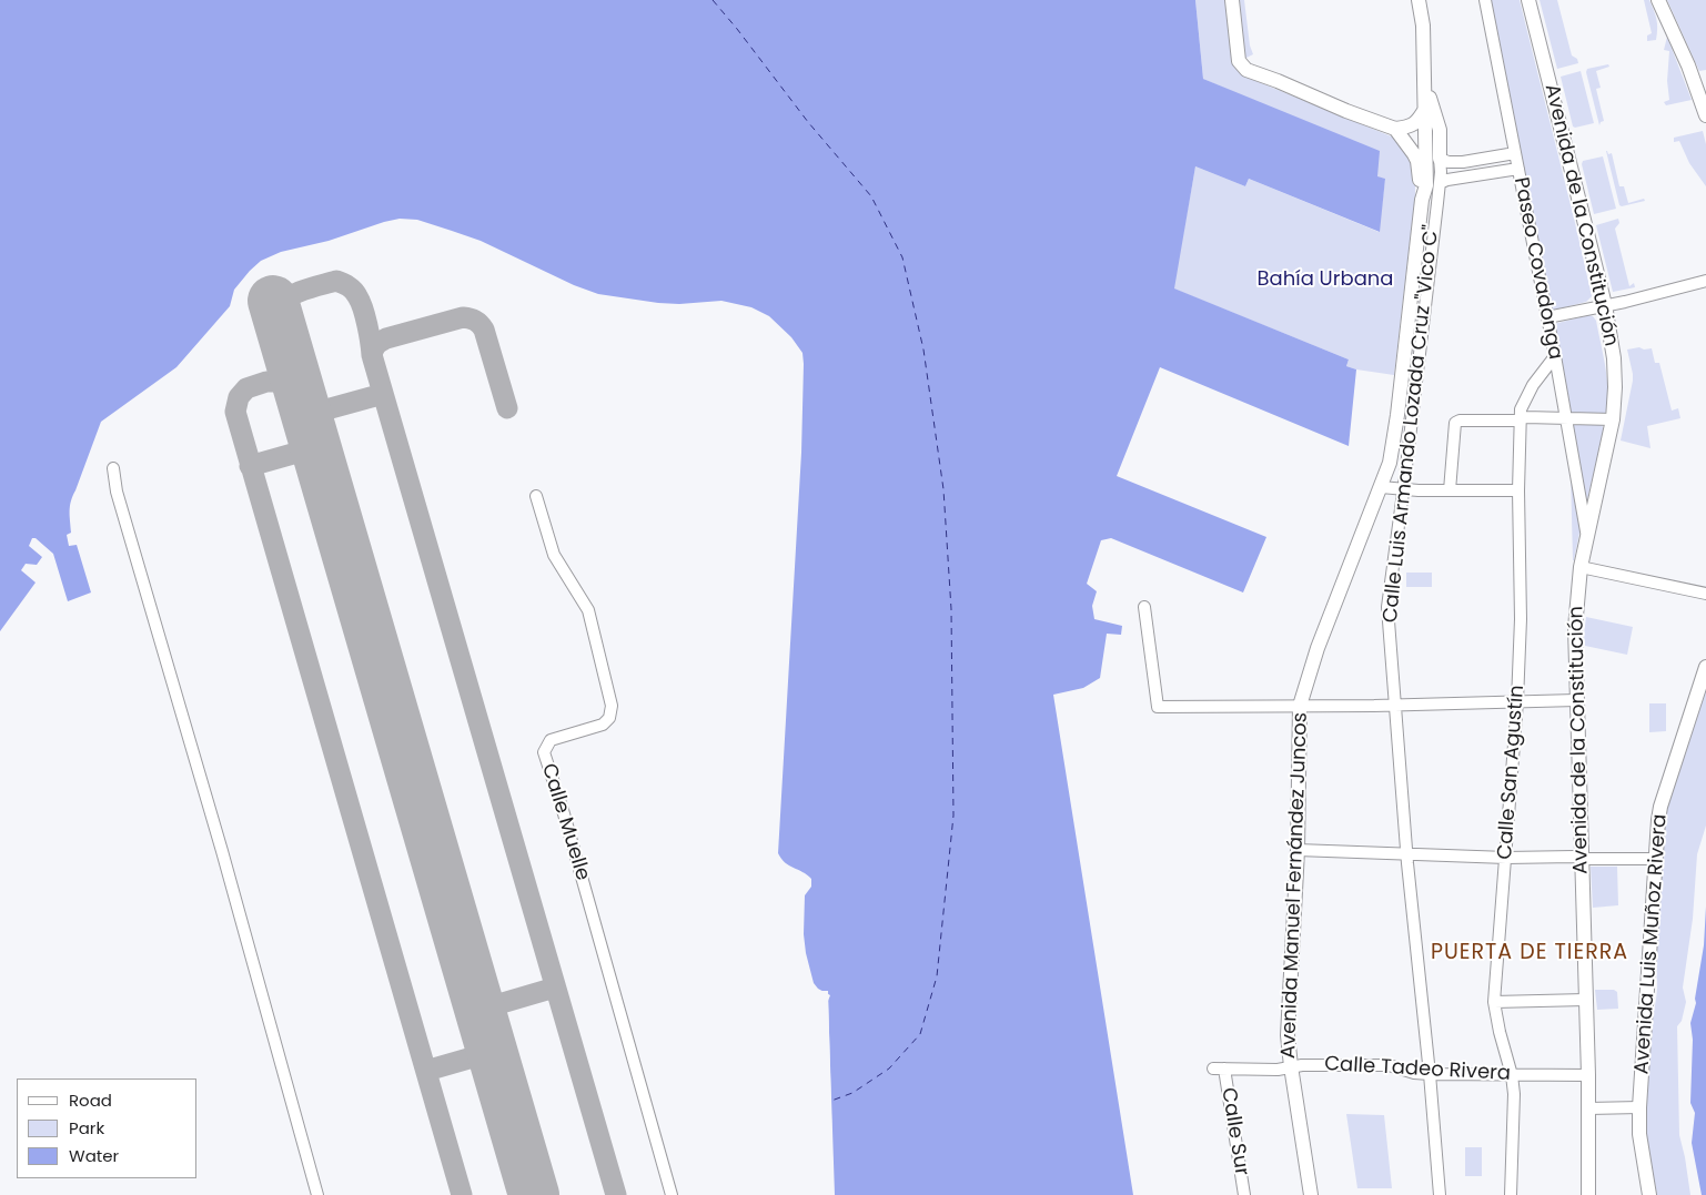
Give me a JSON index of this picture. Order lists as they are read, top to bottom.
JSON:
{
  "streets": {
    "main road": ["Avenida de la Constitución", "Avenida Manuel Fernández Juncos", "Avenida Luis Muñoz Rivera"],
    "street": [
      "Paseo Covadonga",
      "Calle Luis Armando Lozada Cruz \"Vico C\"",
      "Calle San Agustín",
      "Calle Muelle",
      "Calle Tadeo Rivera",
      "Calle Sur"
    ]
  },
  "crossings": [
    ["Avenida de la Constitución", "Paseo Covadonga"],
    ["Avenida de la Constitución", "Calle Tadeo Rivera"],
    ["Paseo Covadonga", "Calle San Agustín"],
    ["Calle Luis Armando Lozada Cruz \"Vico C\"", "Calle Tadeo Rivera"],
    ["Calle San Agustín", "Calle Tadeo Rivera"],
    ["Avenida Manuel Fernández Juncos", "Calle Tadeo Rivera"],
    ["Calle Tadeo Rivera", "Calle Sur"]
  ],
  "districts": ["PUERTA DE TIERRA"],
  "parks": ["Bahía Urbana"],
  "legend": ["Road", "Park", "Water"]
}
